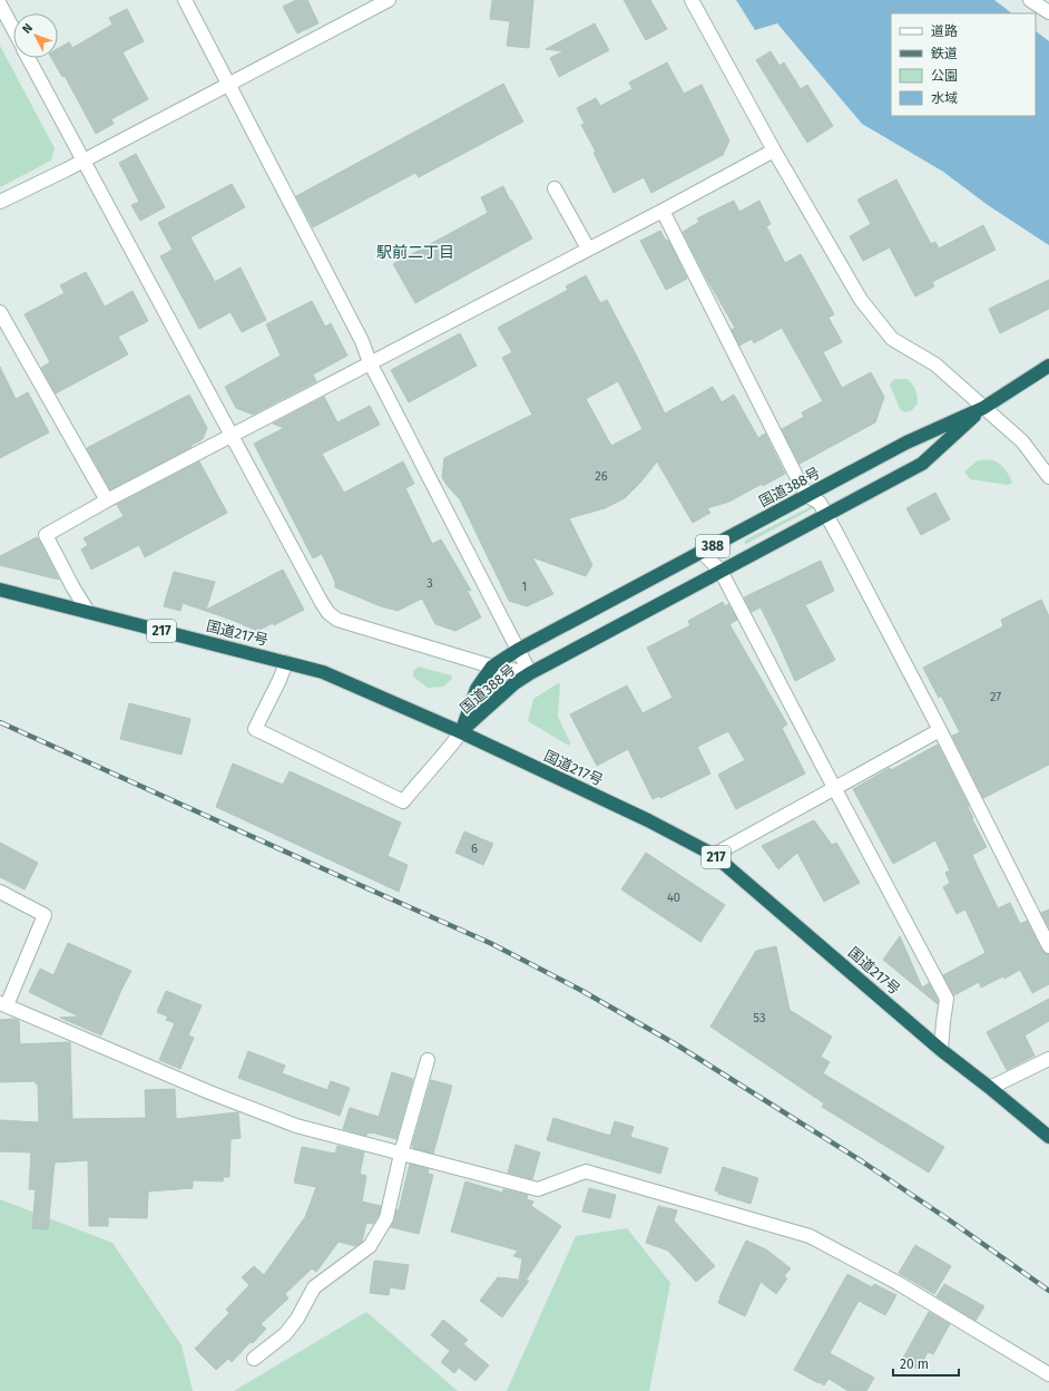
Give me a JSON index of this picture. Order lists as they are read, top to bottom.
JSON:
{
  "streets": {
    "highway": [
      "国道388号",
      "388",
      "217",
      "国道217号"
    ]
  },
  "crossings": [
    ["国道388号", "国道217号"]
  ],
  "districts": ["駅前二丁目"],
  "house_numbers": [
    "26",
    "3",
    "1",
    "27",
    "6",
    "40",
    "53"
  ],
  "legend": [
    "道路",
    "鉄道",
    "公園",
    "水域"
  ],
  "scale_bar": "20 m",
  "north": "top left"
}
